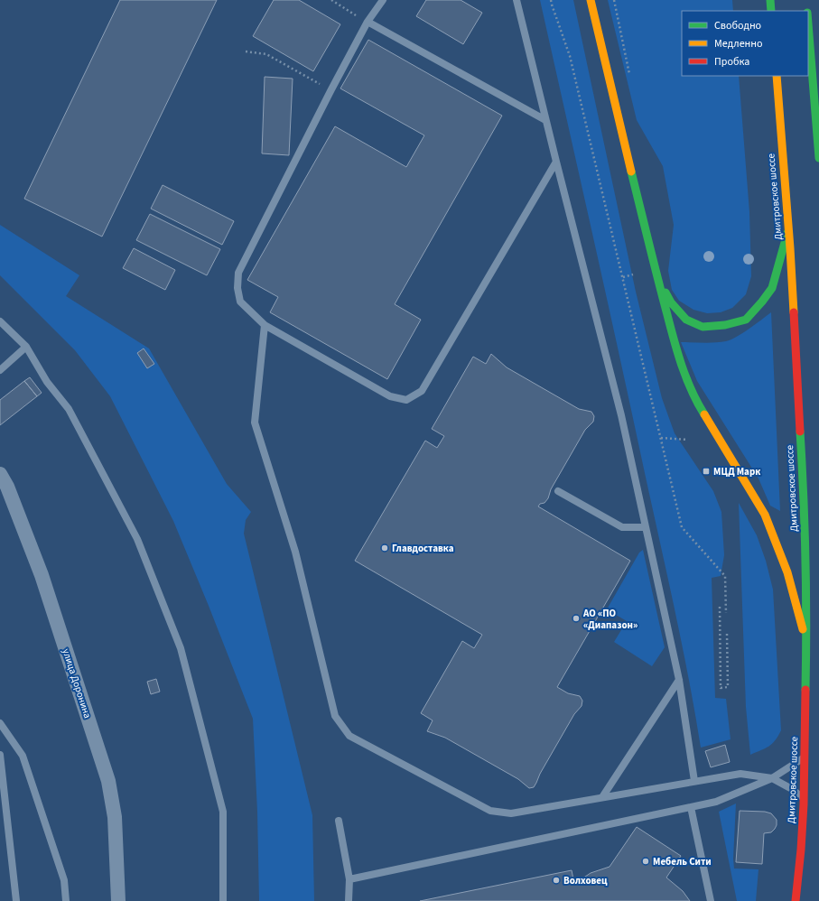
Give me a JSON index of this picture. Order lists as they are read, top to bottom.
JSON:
{
  "streets": {
    "main road": ["Дмитровское шоссе"],
    "street": ["улица Доронина"]
  },
  "places": {
    "transit": ["МЦД Марк"],
    "other": [
      "Главдоставка",
      "АО «ПО «Диапазон»",
      "Мебель Сити",
      "Волховец"
    ]
  },
  "legend": ["Свободно", "Медленно", "Пробка"]
}
